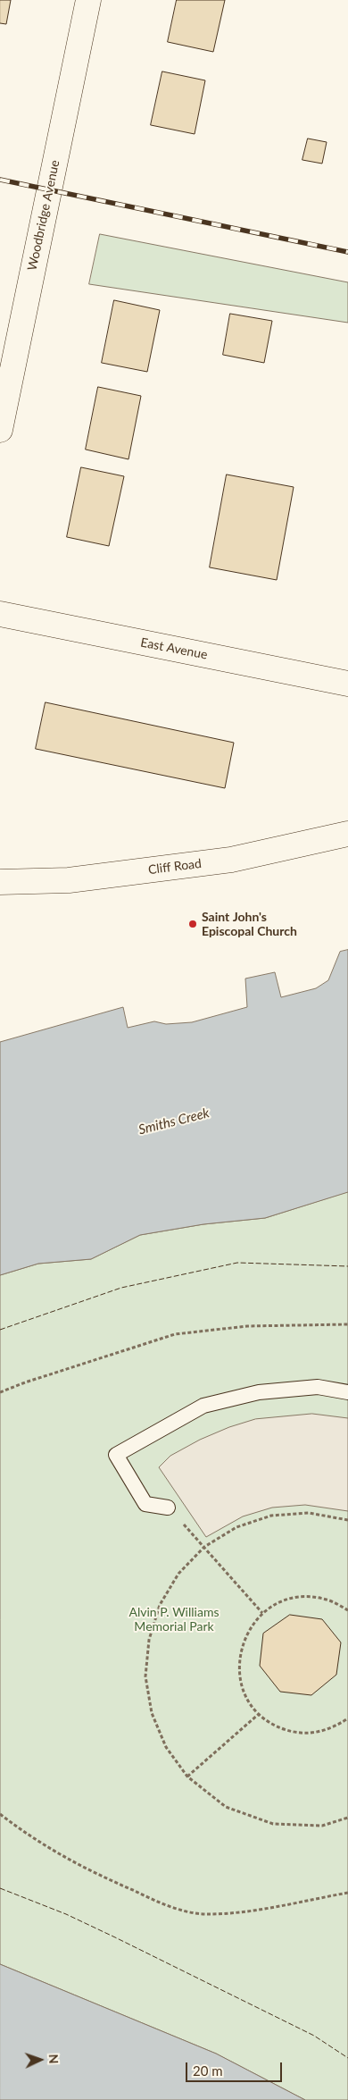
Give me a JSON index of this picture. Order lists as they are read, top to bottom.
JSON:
{
  "streets": {
    "street": ["Woodbridge Avenue", "East Avenue", "Cliff Road"]
  },
  "water": ["Smiths Creek"],
  "parks": ["Alvin P. Williams Memorial Park"],
  "places": ["Saint John's Episcopal Church"],
  "scale_bar": "20 m",
  "north": "right"
}
